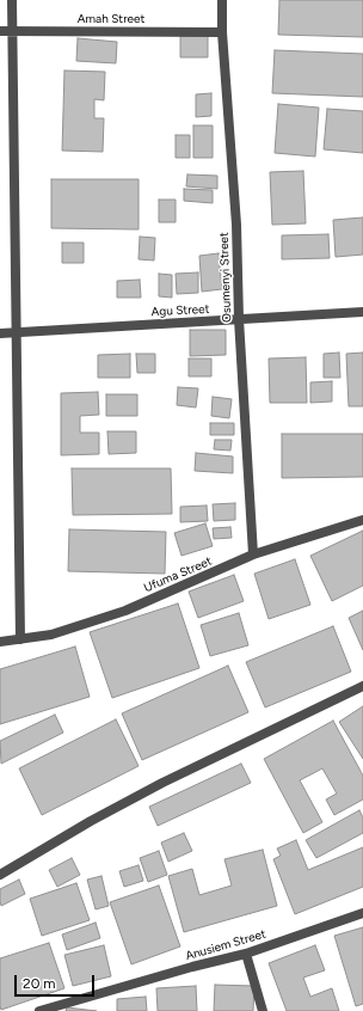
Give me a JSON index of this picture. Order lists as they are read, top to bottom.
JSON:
{
  "streets": {
    "street": [
      "Amah Street",
      "Osumenyi Street",
      "Agu Street",
      "Ufuma Street",
      "Anusiem Street"
    ]
  },
  "crossings": [
    ["Amah Street", "Osumenyi Street"],
    ["Osumenyi Street", "Agu Street"],
    ["Osumenyi Street", "Ufuma Street"]
  ],
  "scale_bar": "20 m"
}
